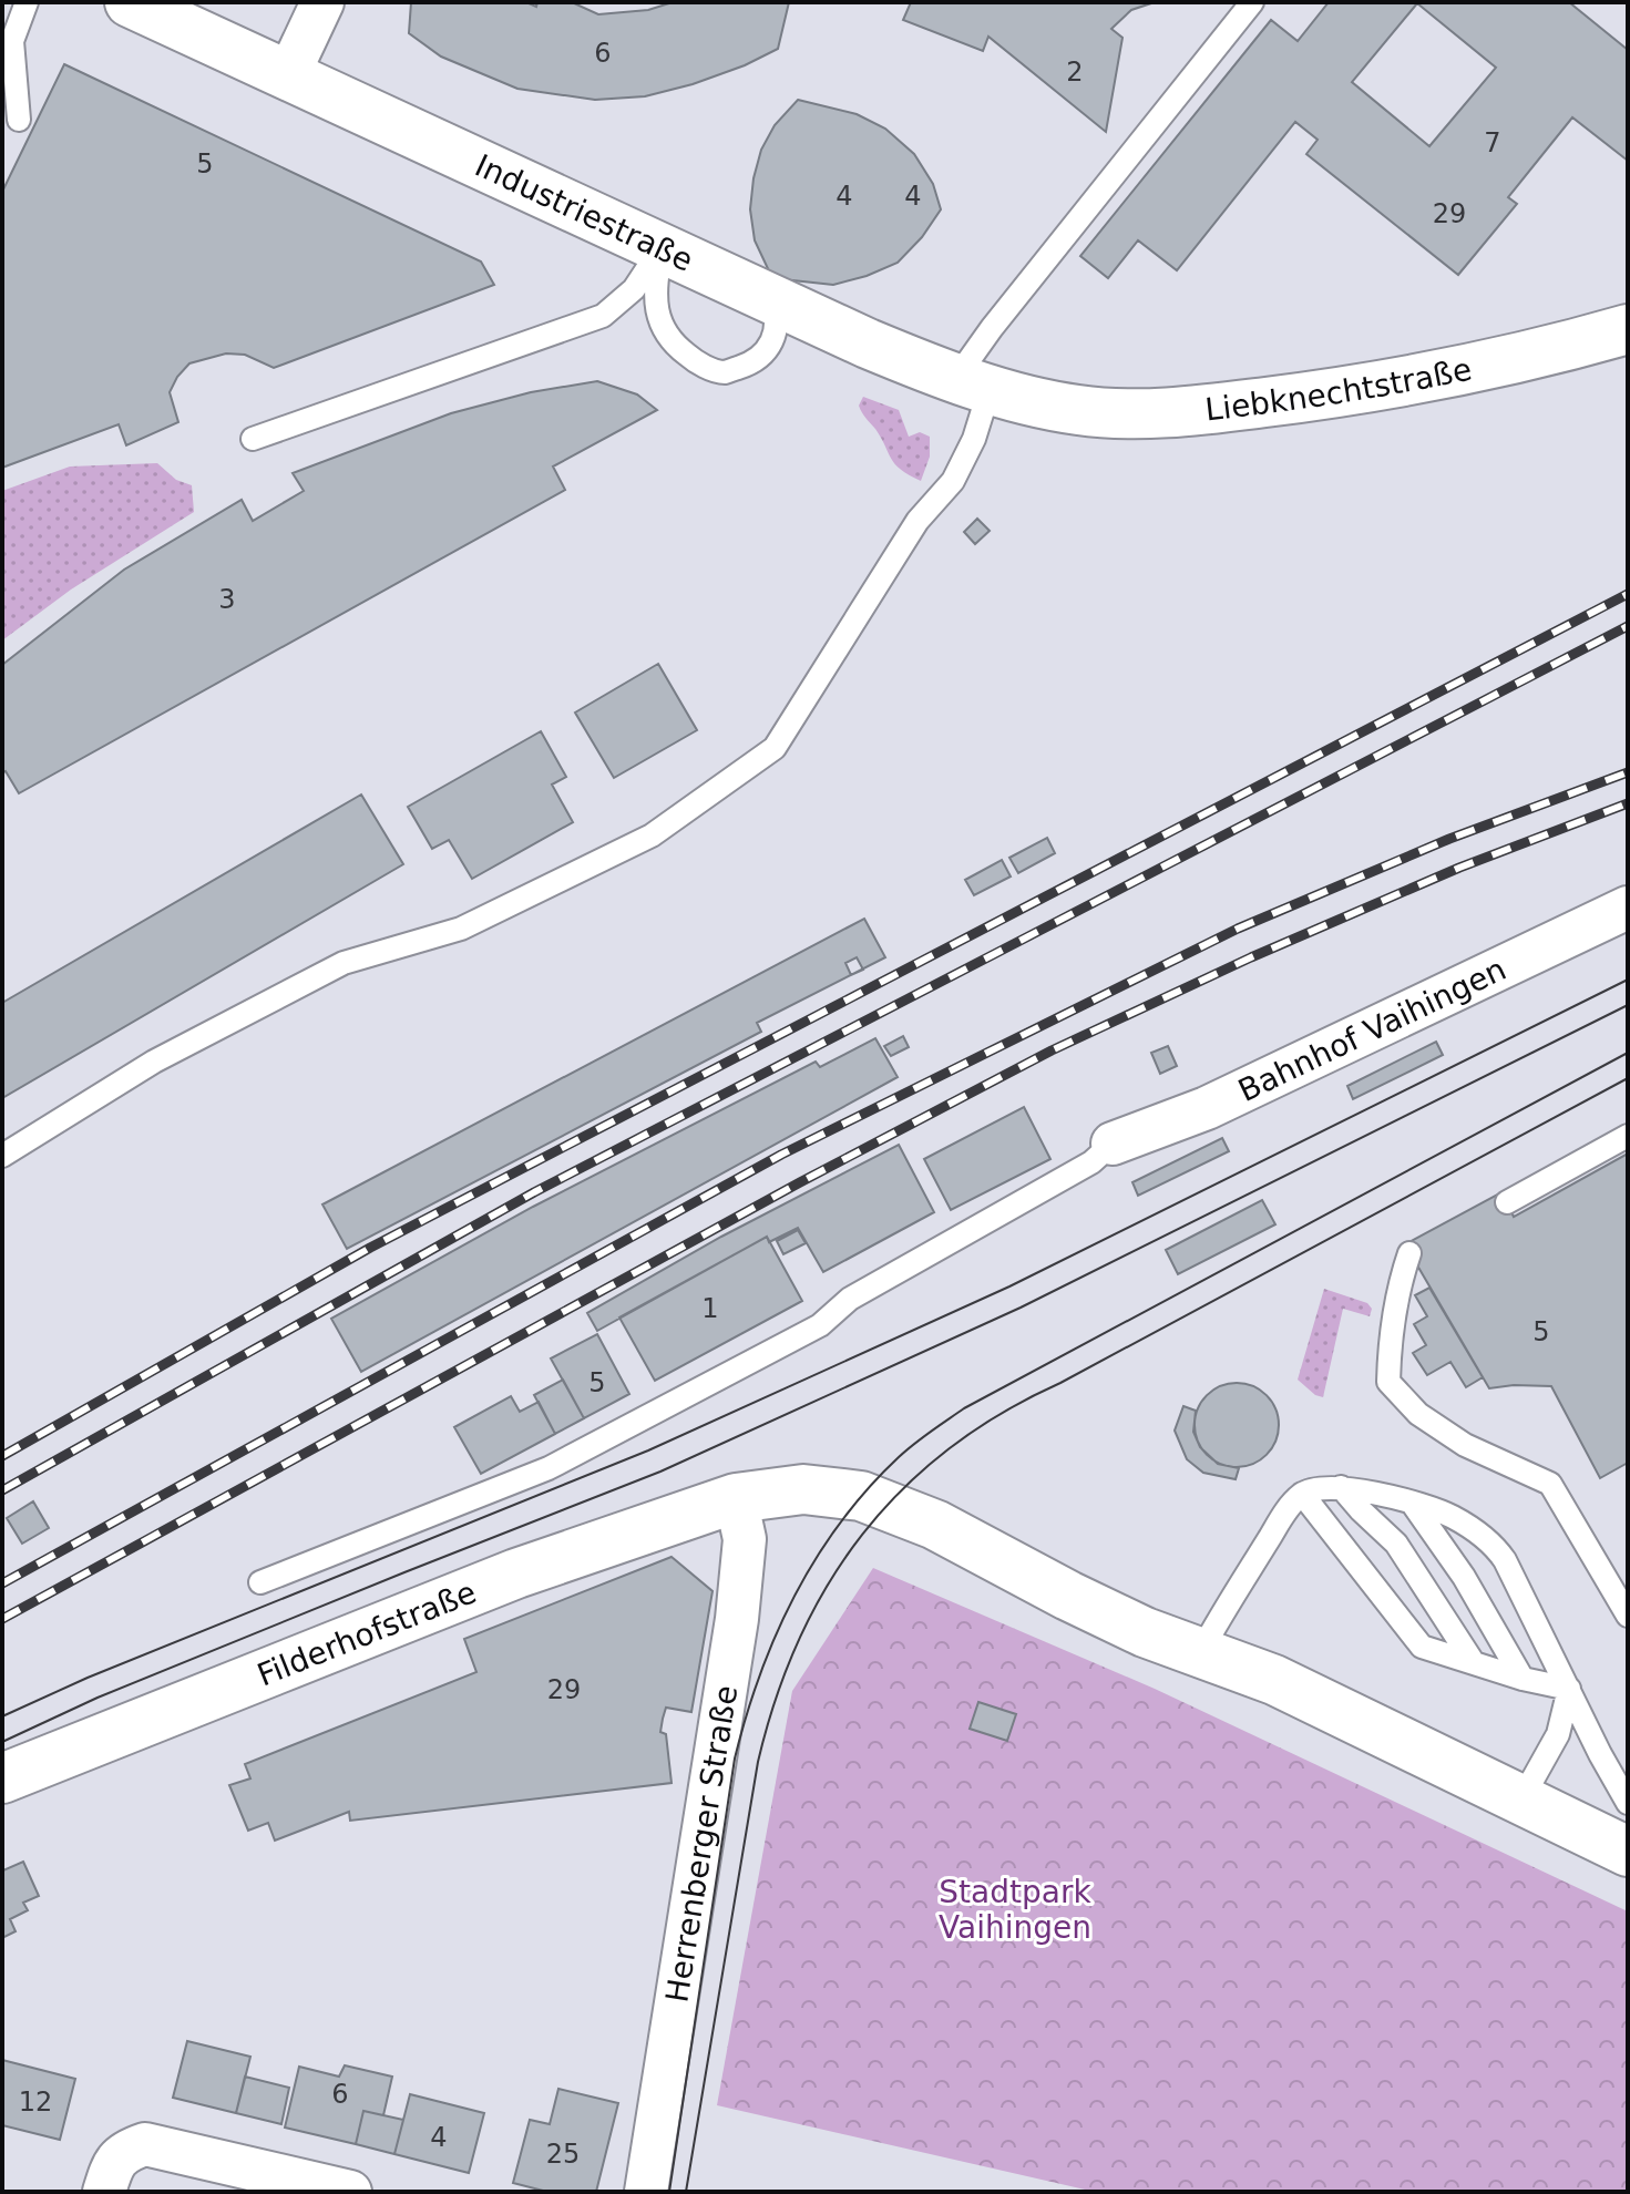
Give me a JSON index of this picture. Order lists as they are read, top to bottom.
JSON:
{
  "streets": {
    "street": [
      "Industriestraße",
      "Liebknechtstraße",
      "Bahnhof Vaihingen",
      "Filderhofstraße",
      "Herrenberger Straße"
    ]
  },
  "crossings": [
    ["Industriestraße", "Liebknechtstraße"],
    ["Filderhofstraße", "Herrenberger Straße"]
  ],
  "parks": ["Stadtpark Vaihingen"],
  "house_numbers": [
    "6",
    "2",
    "7",
    "5",
    "4",
    "4",
    "29",
    "3",
    "1",
    "5",
    "5",
    "29",
    "6",
    "12",
    "4",
    "25"
  ]
}
